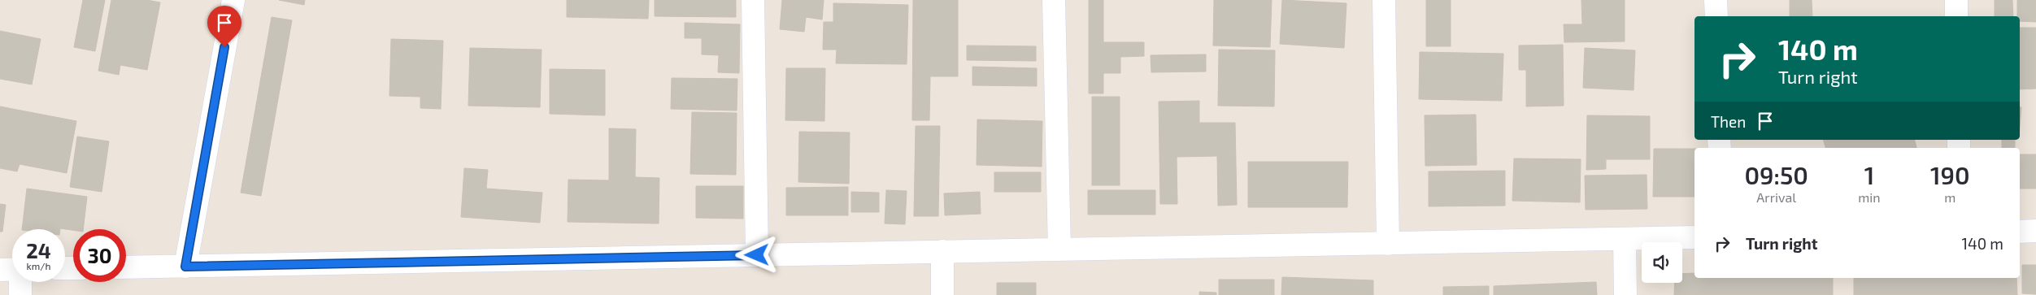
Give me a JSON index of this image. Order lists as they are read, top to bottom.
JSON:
{
  "page": {
    "turn": ["140 m", "Turn right"],
    "then": "Then",
    "eta": [
      "09:50",
      "Arrival",
      "1",
      "min",
      "190",
      "m"
    ],
    "list": [
      {
        "name": "Turn right",
        "value": "140 m"
      }
    ],
    "speed": "24 km/h",
    "limit": "30"
  }
}
